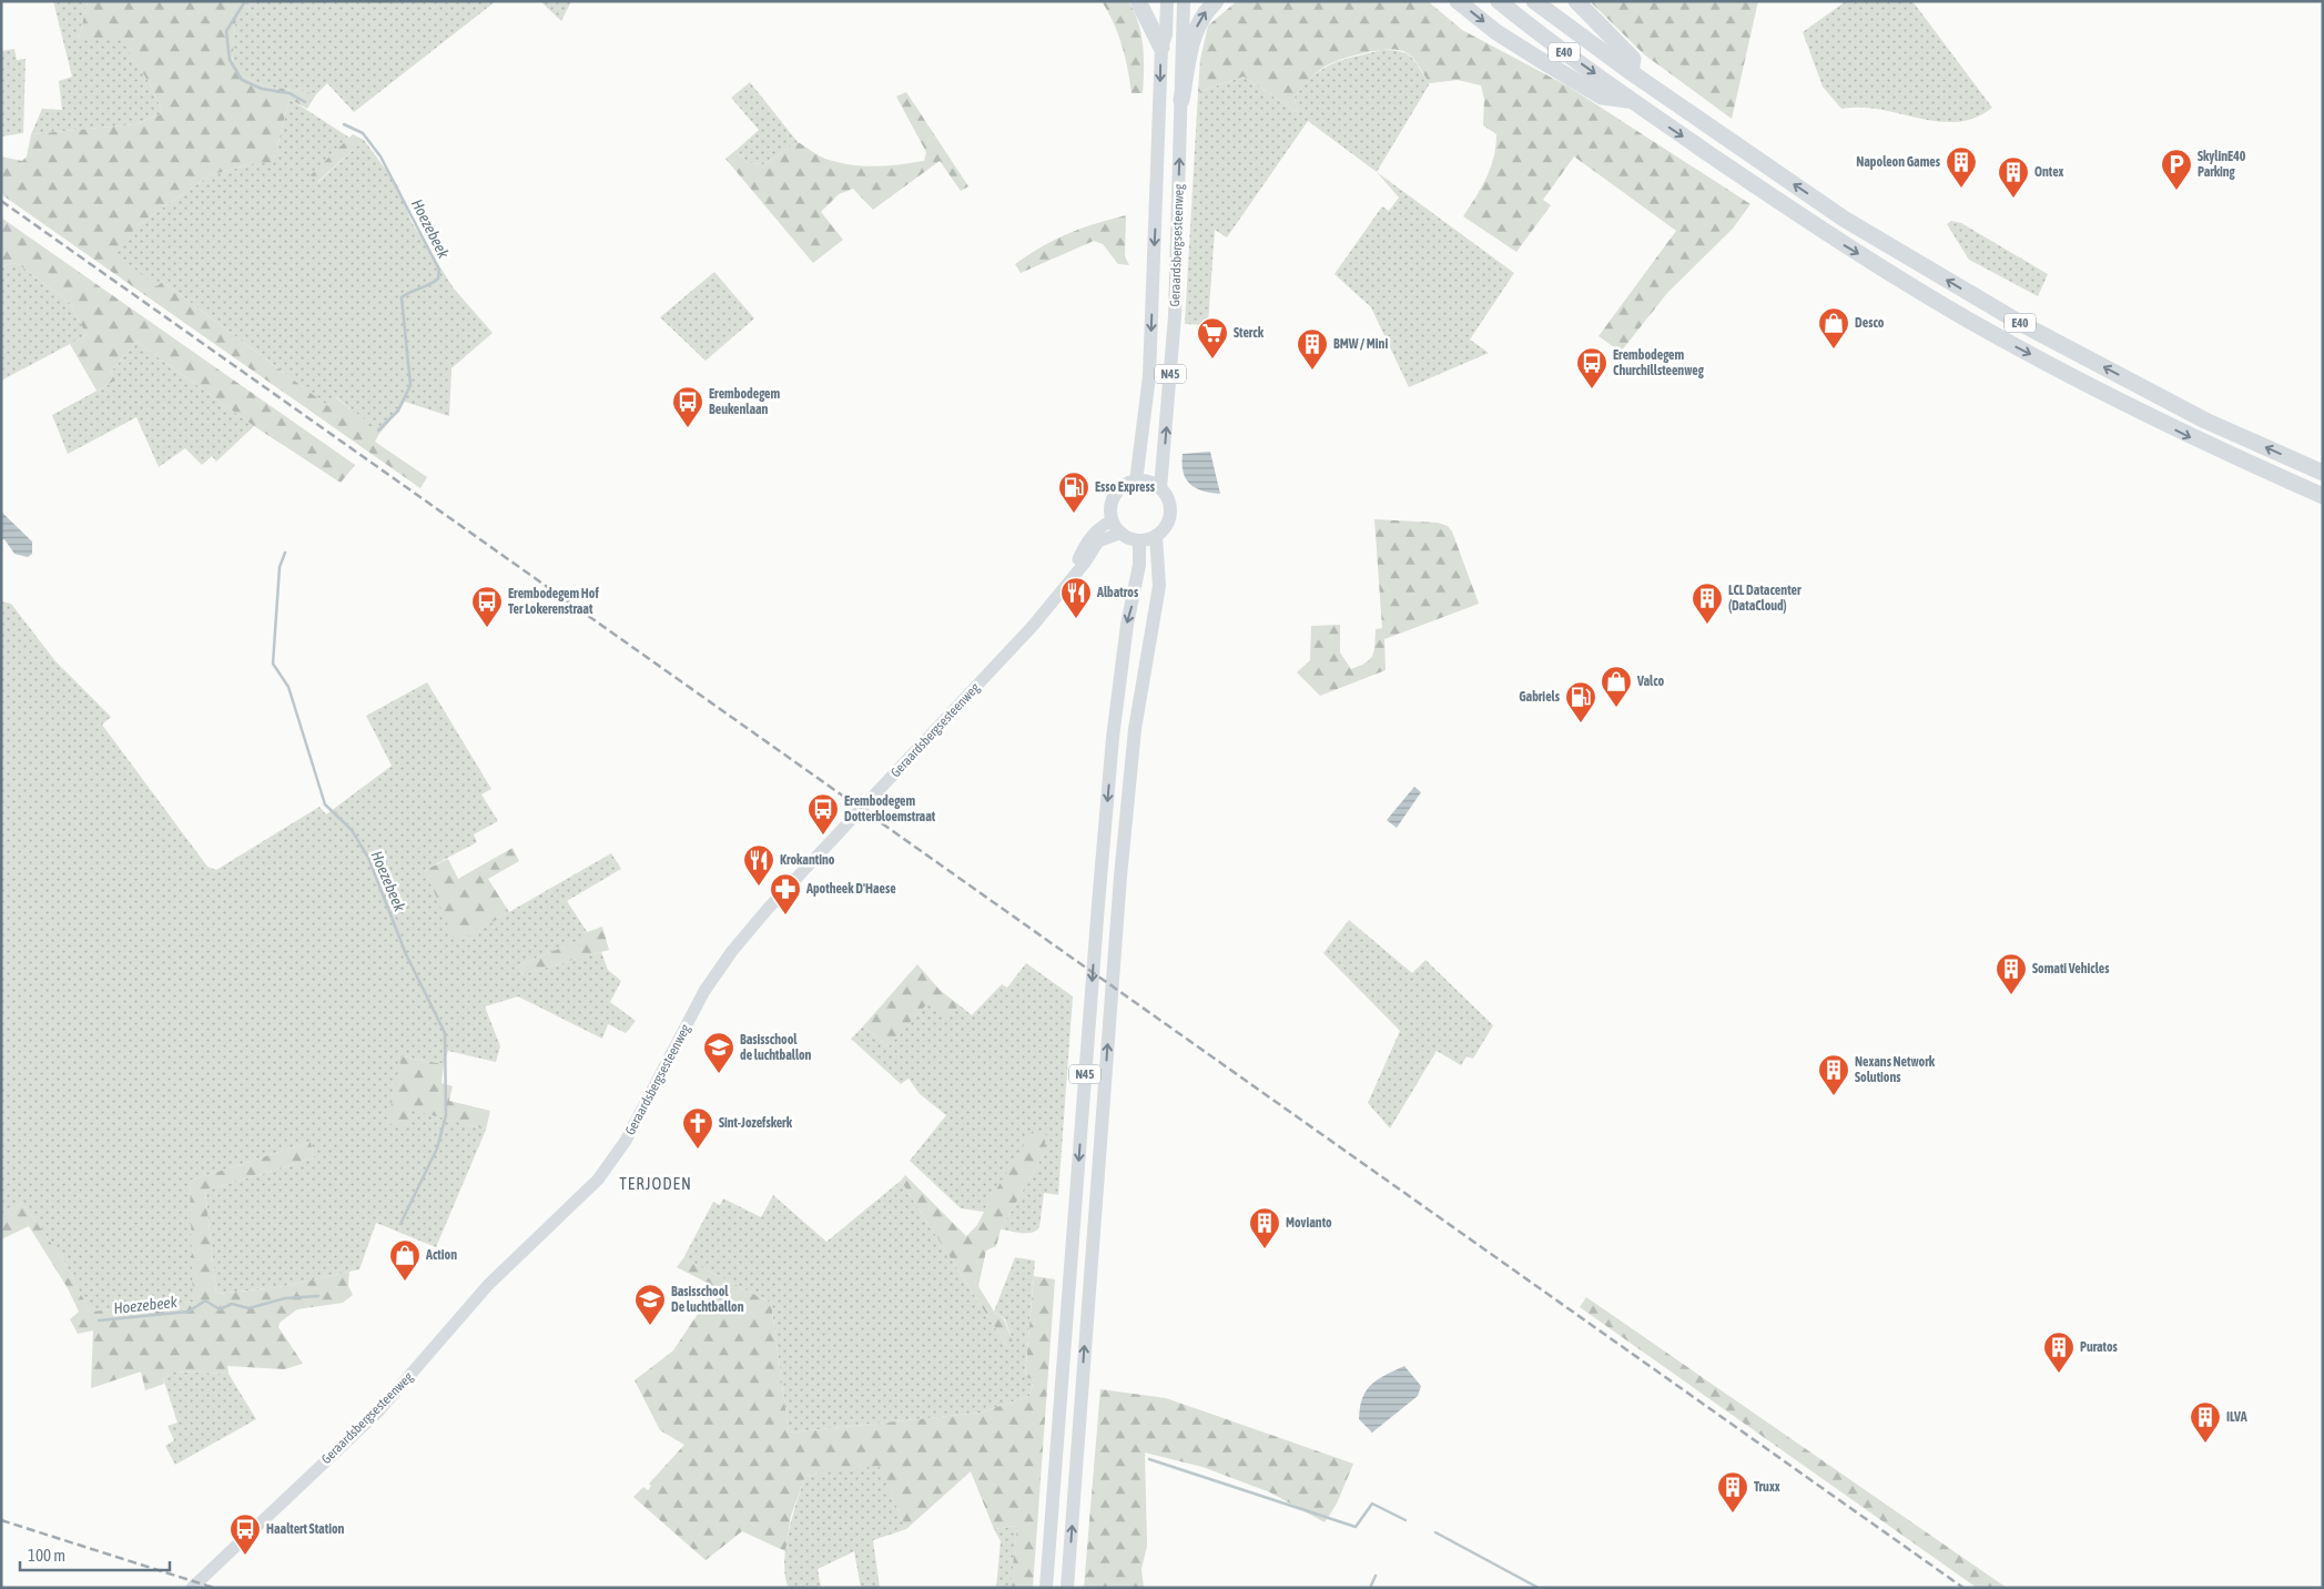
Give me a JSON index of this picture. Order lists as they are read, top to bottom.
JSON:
{
  "streets": {
    "highway": ["E40", "Geraardsbergsesteenweg", "N45"]
  },
  "crossings": [
    ["Geraardsbergsesteenweg", "N45"]
  ],
  "districts": ["TERJODEN"],
  "water": ["Hoezebeek"],
  "places": {
    "building": [
      "Napoleon Games",
      "Ontex",
      "BMW / Mini",
      "LCL Datacenter (DataCloud)",
      "Somati Vehicles",
      "Nexans Network Solutions",
      "Movianto",
      "Puratos",
      "ILVA",
      "Truxx"
    ],
    "parking": ["SkylinE40 Parking"],
    "shop": ["Desco", "Valco", "Action"],
    "supermarket": ["Sterck"],
    "bus stop": [
      "Erembodegem Churchillsteenweg",
      "Erembodegem Beukenlaan",
      "Erembodegem Hof Ter Lokerenstraat",
      "Erembodegem Dotterbloemstraat",
      "Haaltert Station"
    ],
    "fuel station": ["Esso Express", "Gabriels"],
    "restaurant": ["Albatros", "Krokantino"],
    "pharmacy": ["Apotheek D'Haese"],
    "school or university": ["Basisschool de luchtballon", "Basisschool De luchtballon"],
    "church": ["Sint-Jozefskerk"]
  },
  "scale_bar": "100 m"
}
